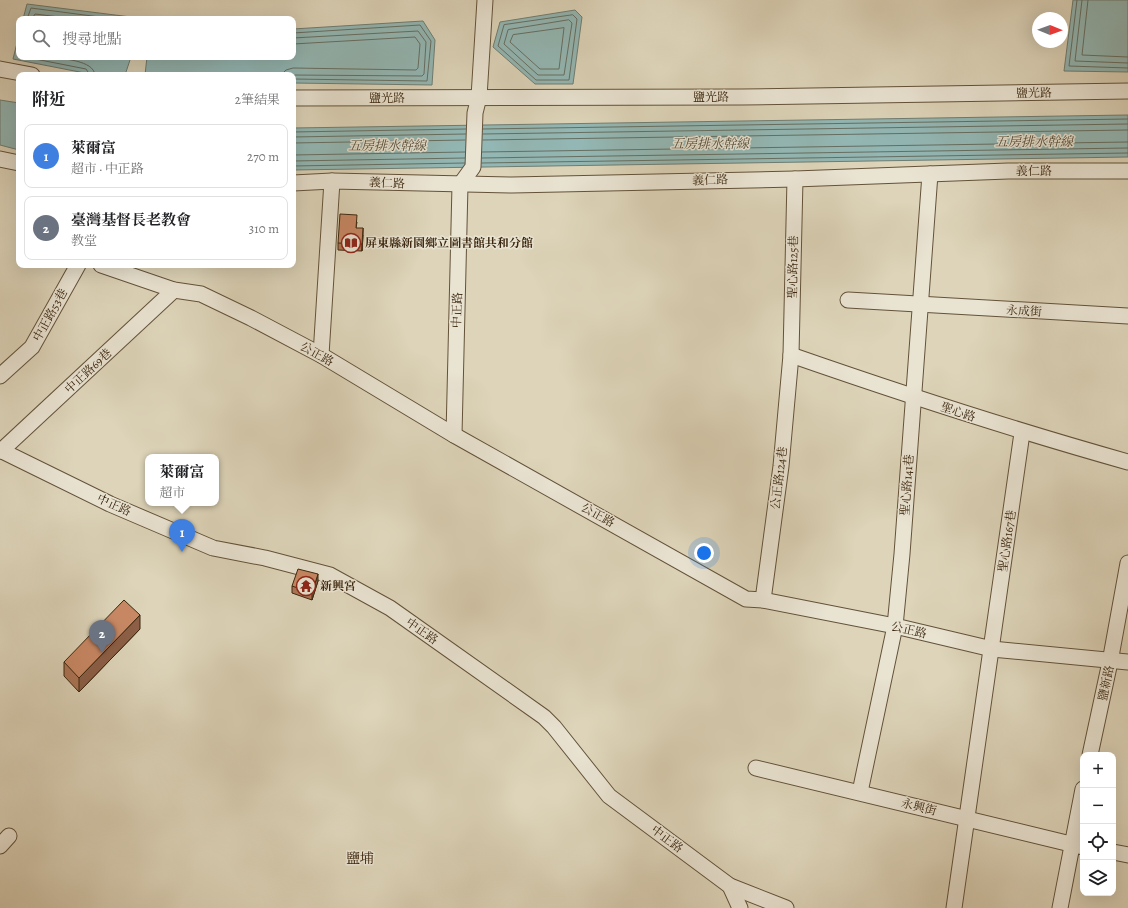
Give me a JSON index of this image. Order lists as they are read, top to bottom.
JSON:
{
  "streets": {
    "street": [
      "鹽光路",
      "義仁路",
      "聖心路125巷",
      "中正路",
      "永成街",
      "中正路53巷",
      "公正路",
      "中正路69巷",
      "聖心路",
      "公正路124巷",
      "聖心路141巷",
      "聖心路167巷",
      "鹽新路",
      "永興街"
    ]
  },
  "crossings": [
    ["義仁路", "聖心路125巷"],
    ["義仁路", "中正路"],
    ["義仁路", "聖心路141巷"],
    ["聖心路125巷", "聖心路"],
    ["聖心路125巷", "公正路124巷"],
    ["中正路", "公正路"],
    ["中正路", "中正路69巷"],
    ["永成街", "聖心路141巷"],
    ["公正路", "中正路69巷"],
    ["公正路", "公正路124巷"],
    ["公正路", "聖心路141巷"],
    ["公正路", "聖心路167巷"],
    ["公正路", "鹽新路"],
    ["聖心路", "公正路124巷"],
    ["聖心路", "聖心路141巷"],
    ["聖心路", "聖心路167巷"],
    ["聖心路141巷", "永興街"],
    ["聖心路167巷", "永興街"]
  ],
  "districts": ["鹽埔"],
  "water": ["五房排水幹線"],
  "places": {
    "library": ["屏東縣新園鄉立圖書館共和分館"],
    "temple": ["新興宮"]
  },
  "north": "right",
  "page": {
    "search": "搜尋地點",
    "heading": ["附近", "2筆結果"],
    "list": [
      {
        "mark": "1",
        "name": "萊爾富",
        "note": "超市 · 中正路",
        "value": "270 m"
      },
      {
        "mark": "2",
        "name": "臺灣基督長老教會",
        "note": "教堂",
        "value": "310 m"
      }
    ],
    "popup": ["萊爾富", "超市"],
    "pins": ["1", "2"],
    "map_buttons": ["+", "−"]
  }
}
